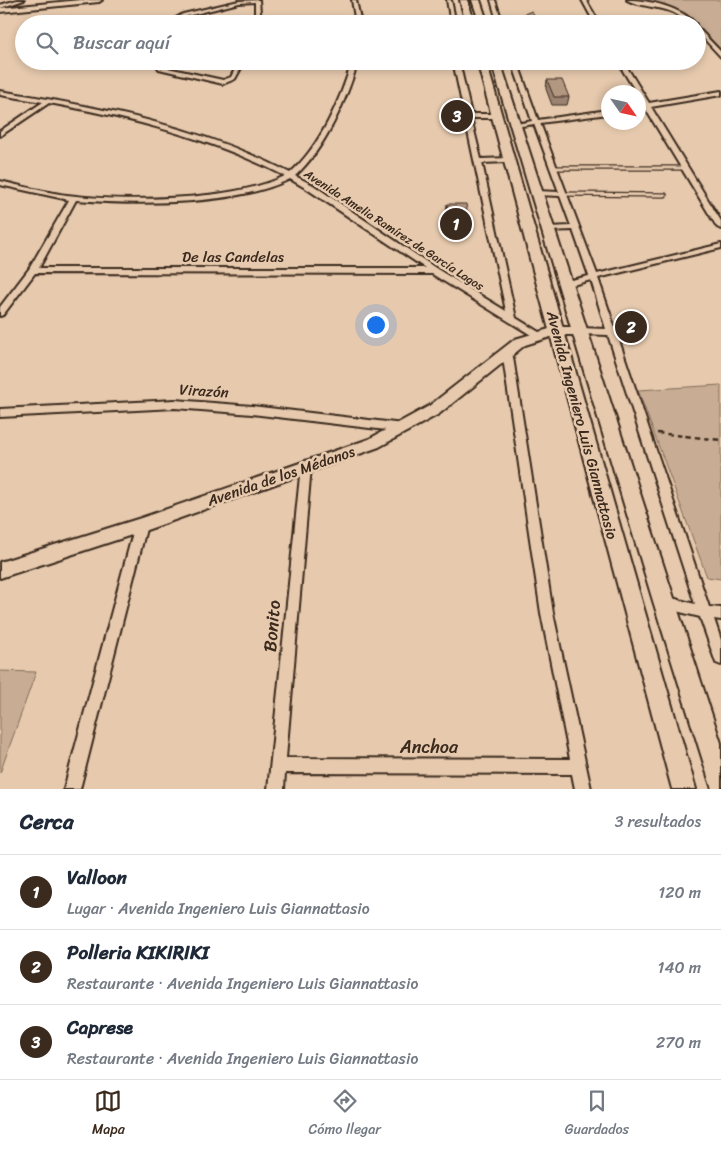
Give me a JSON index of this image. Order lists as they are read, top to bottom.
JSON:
{
  "streets": {
    "main road": ["Avenida Ingeniero Luis Giannattasio"],
    "street": [
      "Avenida Amelia Ramírez de García Lagos",
      "De las Candelas",
      "Virazón",
      "Avenida de los Médanos",
      "Bonito",
      "Anchoa"
    ]
  },
  "crossings": [
    ["Avenida Amelia Ramírez de García Lagos", "De las Candelas"],
    ["Avenida Amelia Ramírez de García Lagos", "Avenida de los Médanos"],
    ["Virazón", "Avenida de los Médanos"],
    ["Avenida Ingeniero Luis Giannattasio", "Avenida de los Médanos"],
    ["Avenida de los Médanos", "Bonito"],
    ["Bonito", "Anchoa"]
  ],
  "north": "bottom right",
  "page": {
    "search": "Buscar aquí",
    "pins": ["3", "1", "2"],
    "heading": ["Cerca", "3 resultados"],
    "list": [
      {
        "mark": "1",
        "name": "Valloon",
        "note": "Lugar · Avenida Ingeniero Luis Giannattasio",
        "value": "120 m"
      },
      {
        "mark": "2",
        "name": "Polleria KIKIRIKI",
        "note": "Restaurante · Avenida Ingeniero Luis Giannattasio",
        "value": "140 m"
      },
      {
        "mark": "3",
        "name": "Caprese",
        "note": "Restaurante · Avenida Ingeniero Luis Giannattasio",
        "value": "270 m"
      }
    ],
    "nav": ["Mapa", "Cómo llegar", "Guardados"]
  }
}
